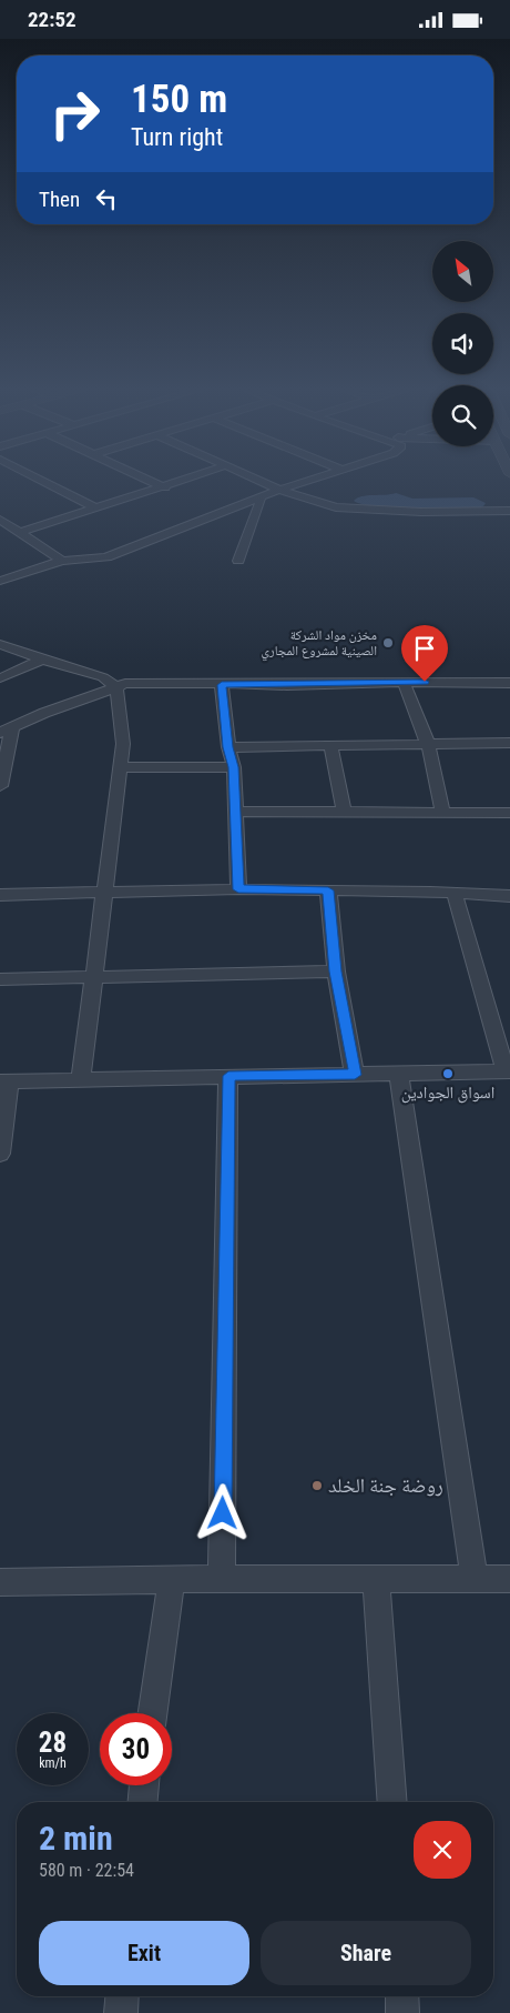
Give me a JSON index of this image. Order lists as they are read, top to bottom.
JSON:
{
  "places": ["مخزن مواد الشركة الصينية لمشروع المجاري", "اسواق الجوادين", "روضة جنة الخلد"],
  "north": "top left",
  "page": {
    "status": "22:52",
    "turn": ["150 m", "Turn right"],
    "then": "Then",
    "speed": "28 km/h",
    "limit": "30",
    "heading": ["2 min", "580 m · 22:54"],
    "buttons": ["Exit", "Share"]
  }
}
